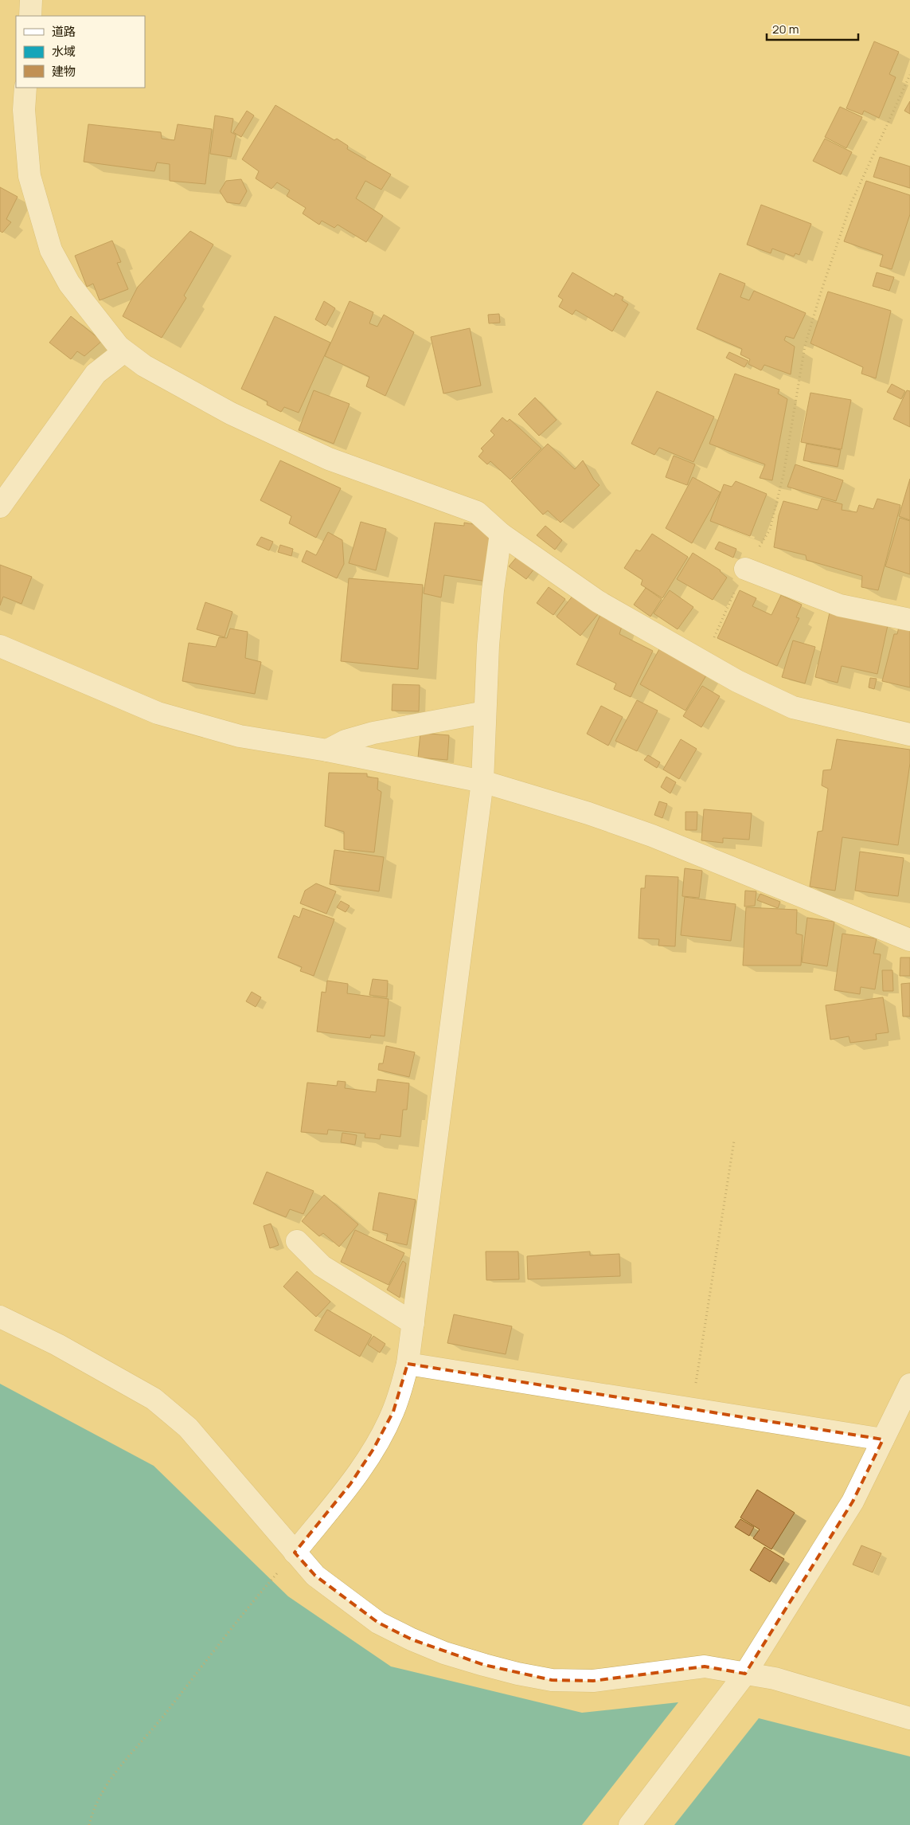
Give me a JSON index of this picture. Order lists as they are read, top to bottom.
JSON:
{
  "legend": ["道路", "水域", "建物"],
  "scale_bar": "20 m"
}
